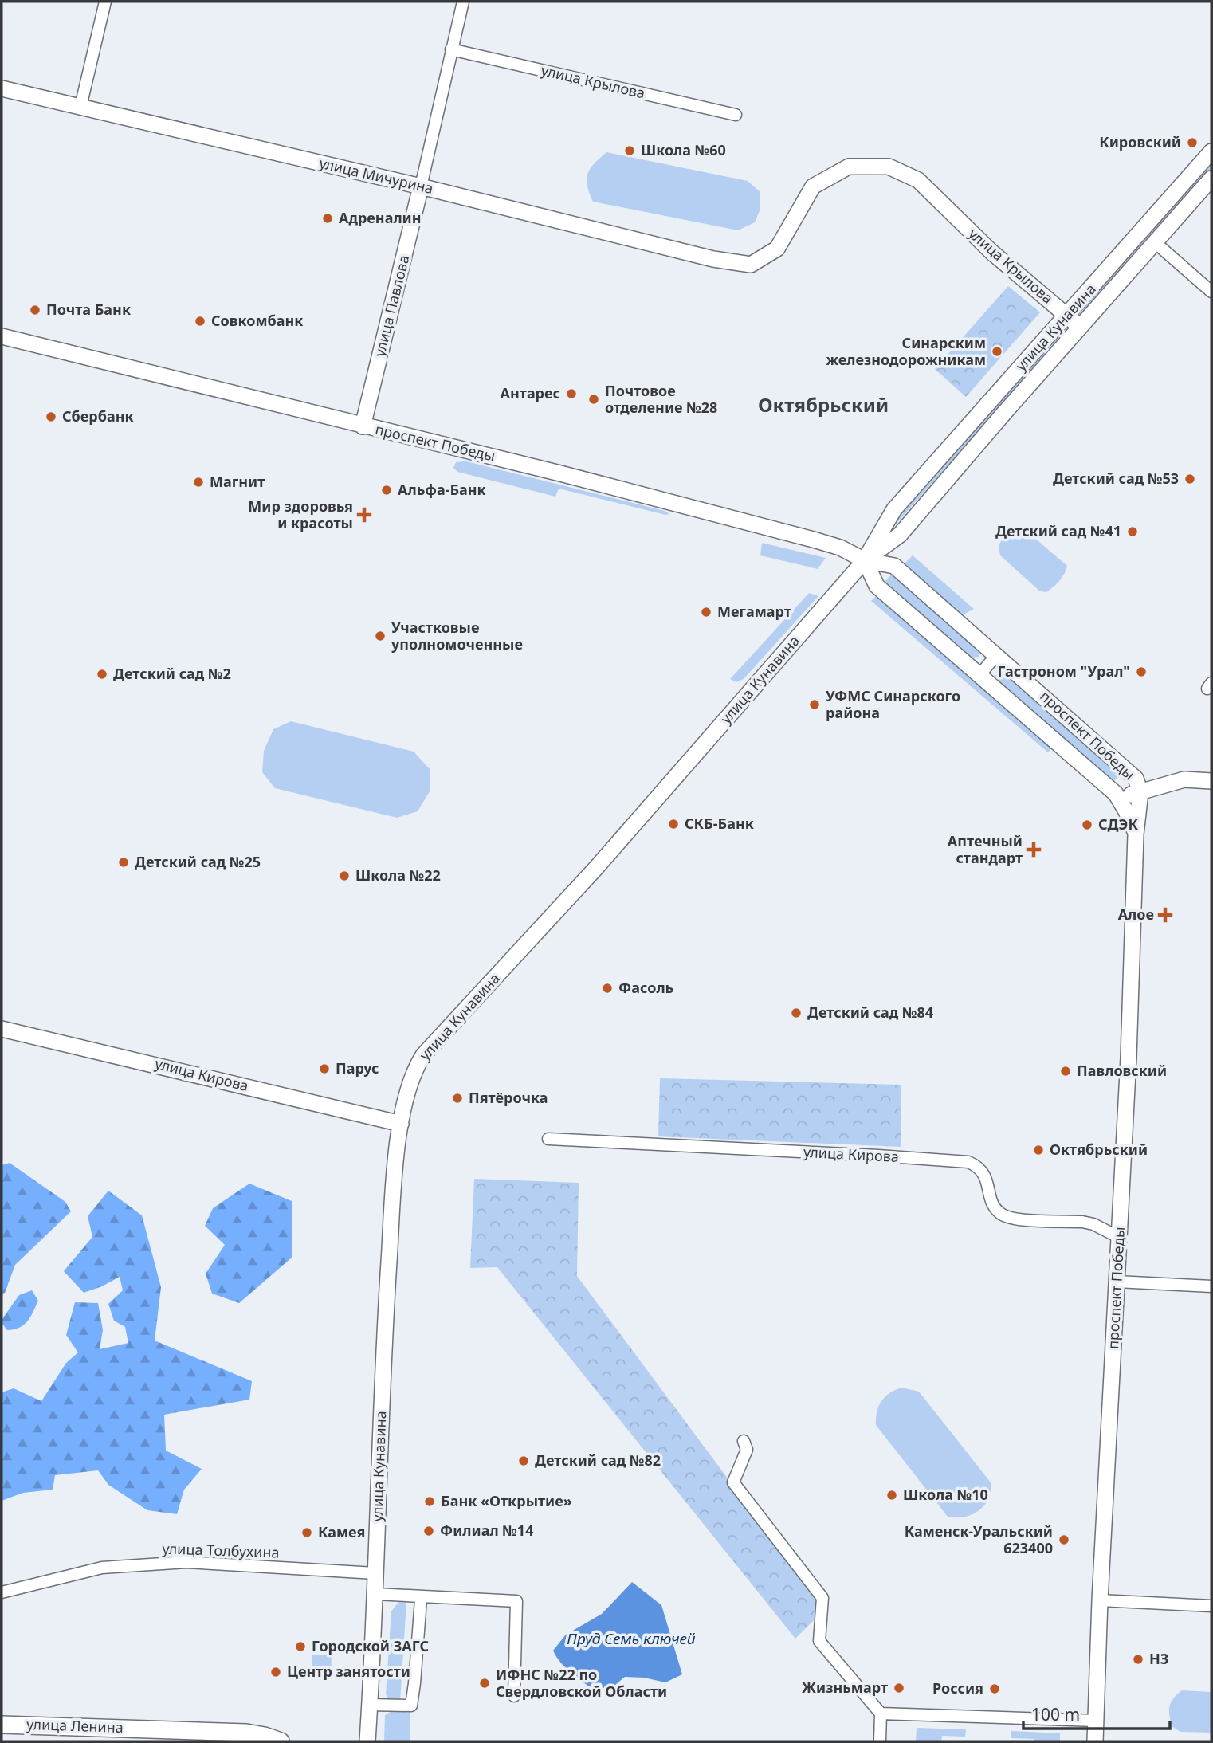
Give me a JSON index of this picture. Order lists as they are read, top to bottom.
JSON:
{
  "streets": {
    "main road": [
      "улица Крылова",
      "улица Мичурина",
      "улица Павлова",
      "улица Кунавина",
      "проспект Победы",
      "улица Кирова",
      "улица Ленина"
    ],
    "street": ["улица Толбухина"]
  },
  "crossings": [
    ["улица Крылова", "улица Мичурина"],
    ["улица Крылова", "улица Кунавина"],
    ["улица Мичурина", "улица Павлова"],
    ["улица Павлова", "проспект Победы"],
    ["улица Кунавина", "проспект Победы"],
    ["улица Кунавина", "улица Кирова"],
    ["улица Кунавина", "улица Толбухина"],
    ["проспект Победы", "улица Кирова"]
  ],
  "districts": ["Октябрьский"],
  "water": ["Пруд Семь ключей"],
  "places": {
    "other": [
      "Кировский",
      "Школа №60",
      "Адреналин",
      "Почта Банк",
      "Совкомбанк",
      "Синарским железнодорожникам",
      "Антарес",
      "Почтовое отделение №28",
      "Сбербанк",
      "Детский сад №53",
      "Магнит",
      "Альфа-Банк",
      "Детский сад №41",
      "Мегамарт",
      "Участковые уполномоченные",
      "Гастроном \"Урал\"",
      "Детский сад №2",
      "УФМС Синарского района",
      "СКБ-Банк",
      "СДЭК",
      "Детский сад №25",
      "Школа №22",
      "Фасоль",
      "Детский сад №84",
      "Парус",
      "Павловский",
      "Пятёрочка",
      "Октябрьский",
      "Детский сад №82",
      "Школа №10",
      "Банк «Открытие»",
      "Филиал №14",
      "Камея",
      "Каменск-Уральский 623400",
      "Городской ЗАГС",
      "НЗ",
      "Центр занятости",
      "ИФНС №22 по Свердловской Области",
      "Жизньмарт",
      "Россия"
    ],
    "health": ["Мир здоровья и красоты", "Аптечный стандарт", "Алое"]
  },
  "scale_bar": "100 m"
}
